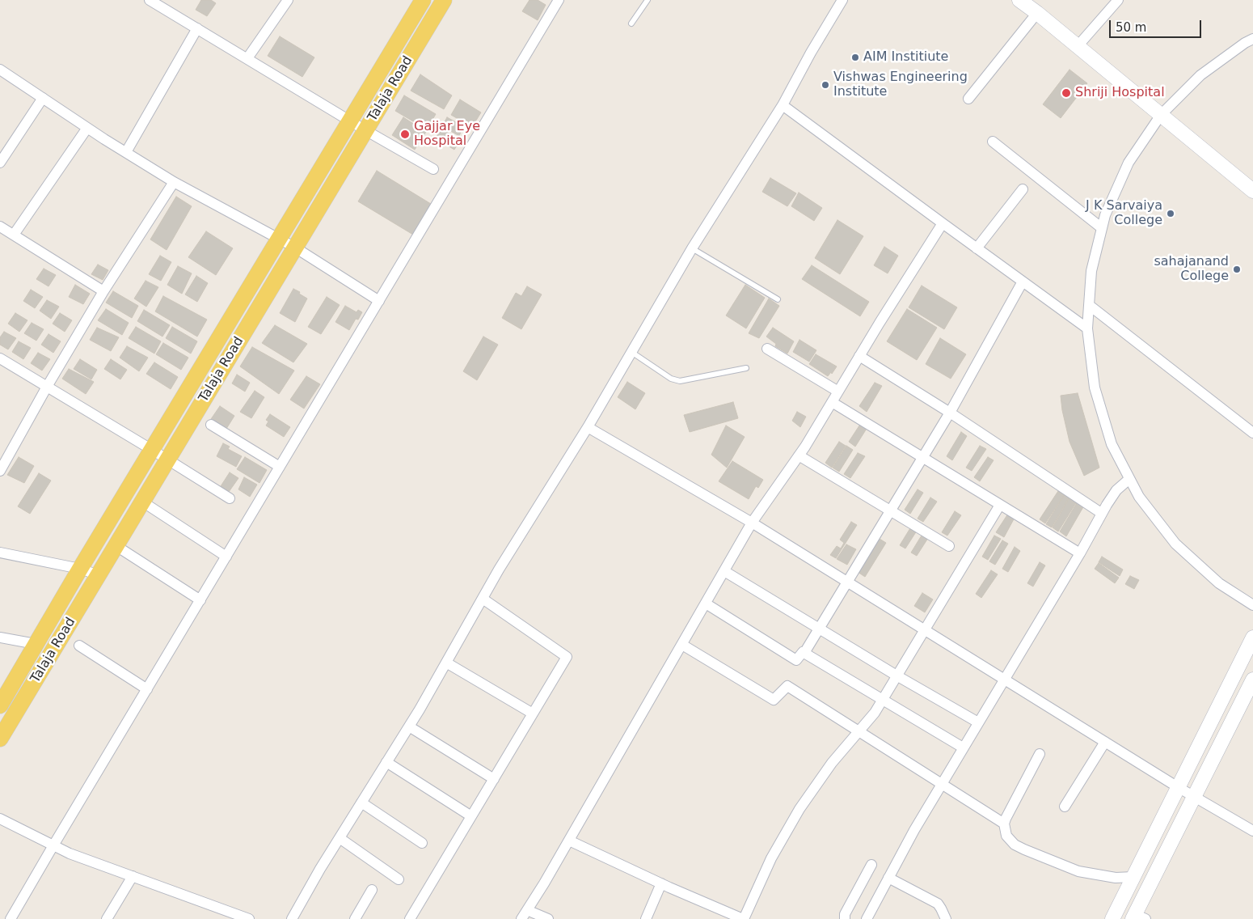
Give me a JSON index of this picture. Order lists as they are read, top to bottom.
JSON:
{
  "streets": {
    "main road": ["Talaja Road"]
  },
  "places": [
    "AIM Institiute",
    "Vishwas Engineering Institute",
    "Shriji Hospital",
    "Gajjar Eye Hospital",
    "J K Sarvaiya College",
    "sahajanand College"
  ],
  "scale_bar": "50 m"
}
